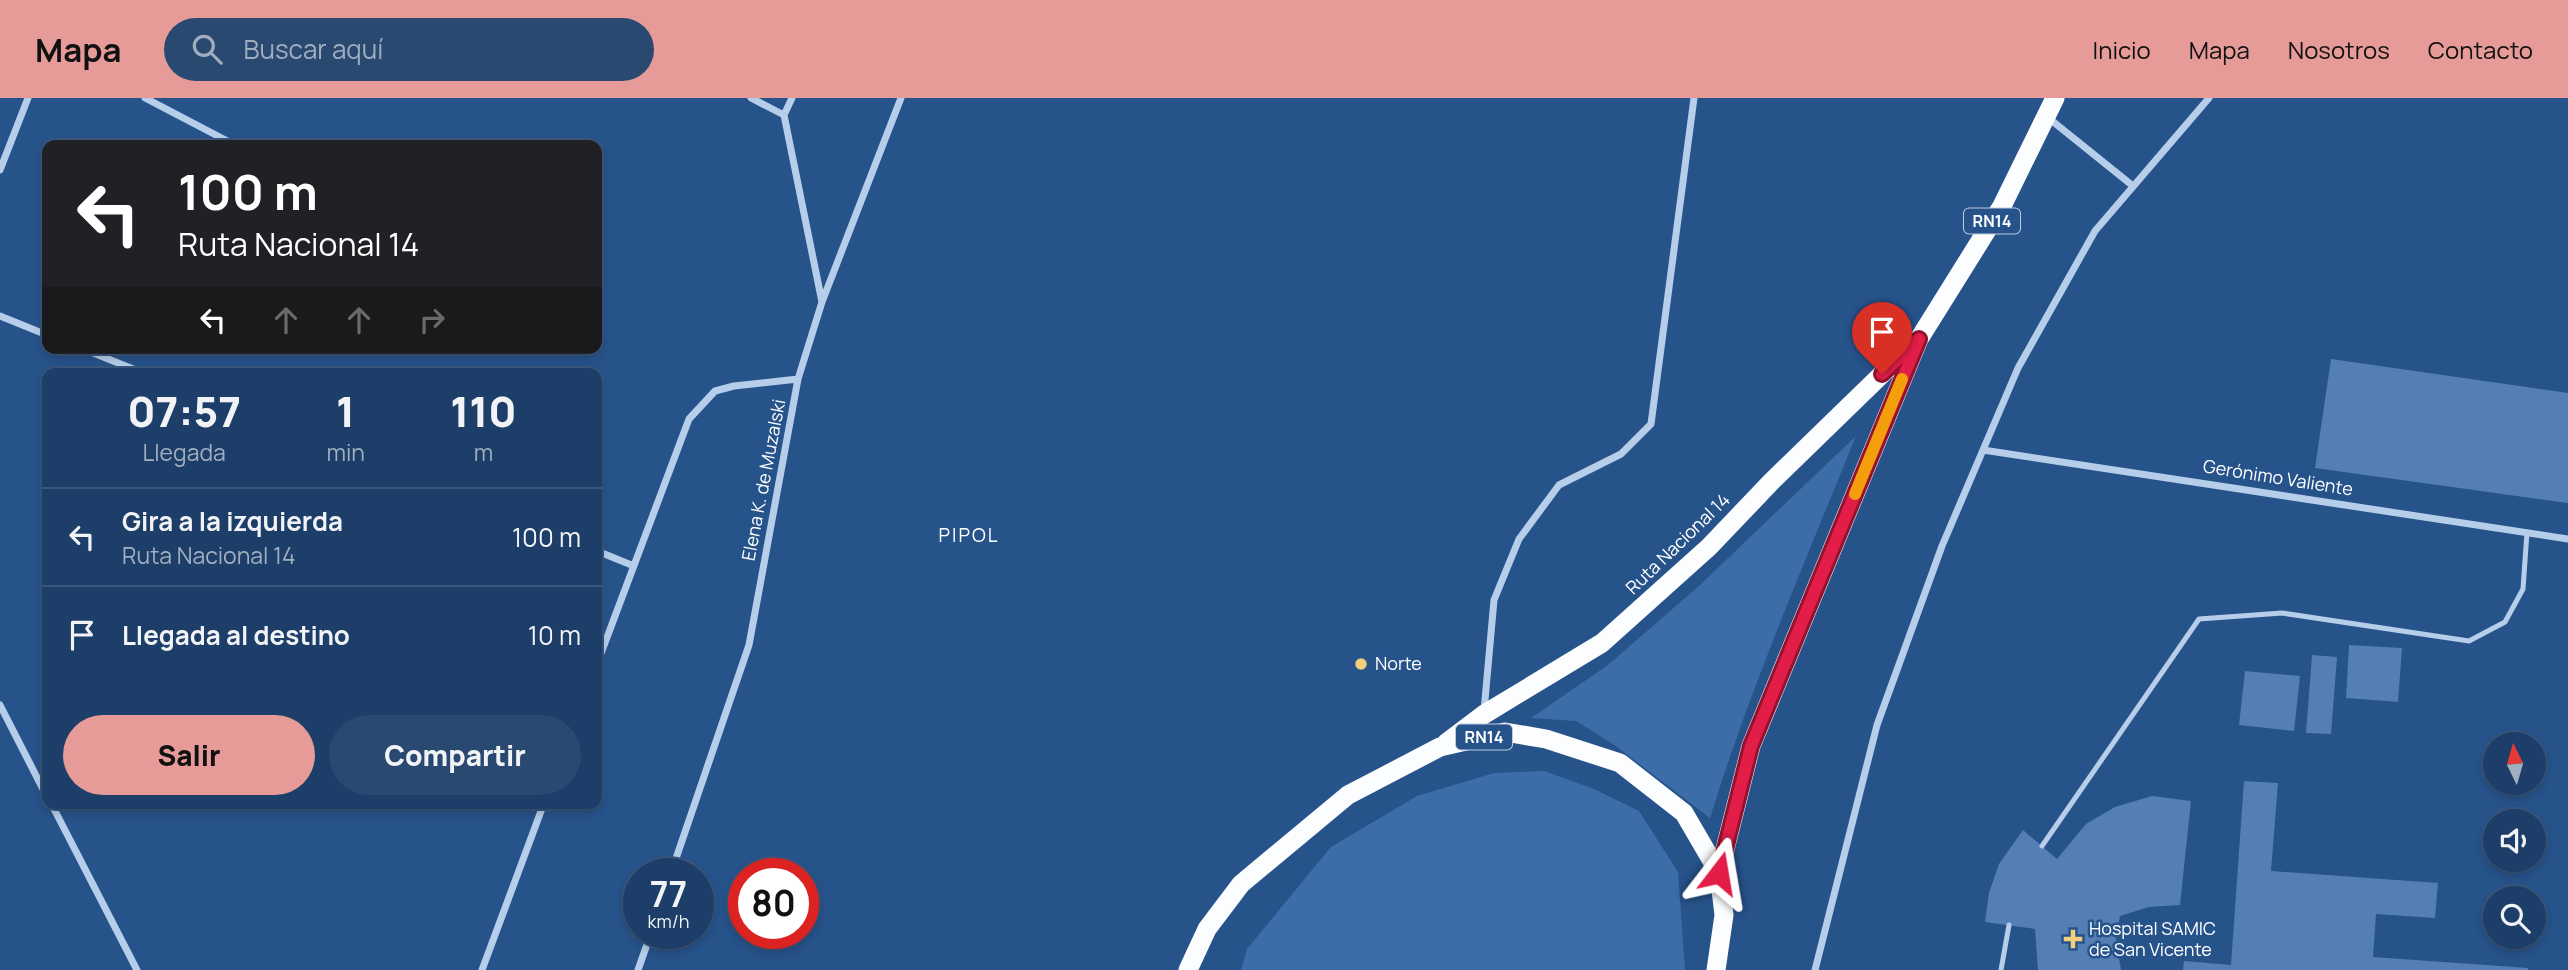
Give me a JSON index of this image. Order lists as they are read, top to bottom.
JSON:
{
  "streets": {
    "highway": ["RN14", "Ruta Nacional 14"],
    "street": ["Gerónimo Valiente", "Elena K. de Muzalski"]
  },
  "districts": ["PIPOL"],
  "places": {
    "other": ["Norte"],
    "health": ["Hospital SAMIC de San Vicente"]
  },
  "north": "top",
  "page": {
    "header": "Mapa",
    "search": "Buscar aquí",
    "nav": [
      "Inicio",
      "Mapa",
      "Nosotros",
      "Contacto"
    ],
    "turn": ["100 m", "Ruta Nacional 14"],
    "eta": [
      "07:57",
      "Llegada",
      "1",
      "min",
      "110",
      "m"
    ],
    "list": [
      {
        "name": "Gira a la izquierda",
        "note": "Ruta Nacional 14",
        "value": "100 m"
      },
      {
        "name": "Llegada al destino",
        "value": "10 m"
      }
    ],
    "buttons": ["Salir", "Compartir"],
    "speed": "77 km/h",
    "limit": "80"
  }
}
